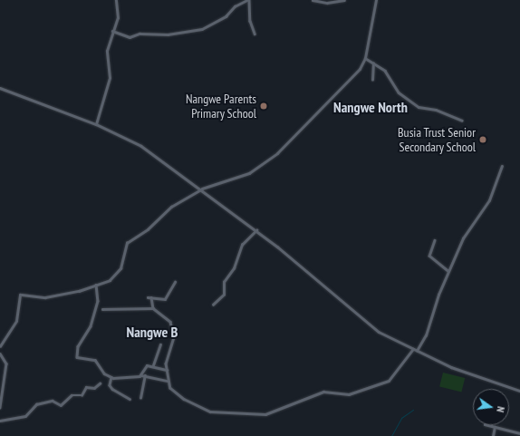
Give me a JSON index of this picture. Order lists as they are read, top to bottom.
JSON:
{
  "districts": ["Nangwe North", "Nangwe B"],
  "places": ["Nangwe Parents Primary School", "Busia Trust Senior Secondary School"],
  "north": "right"
}
